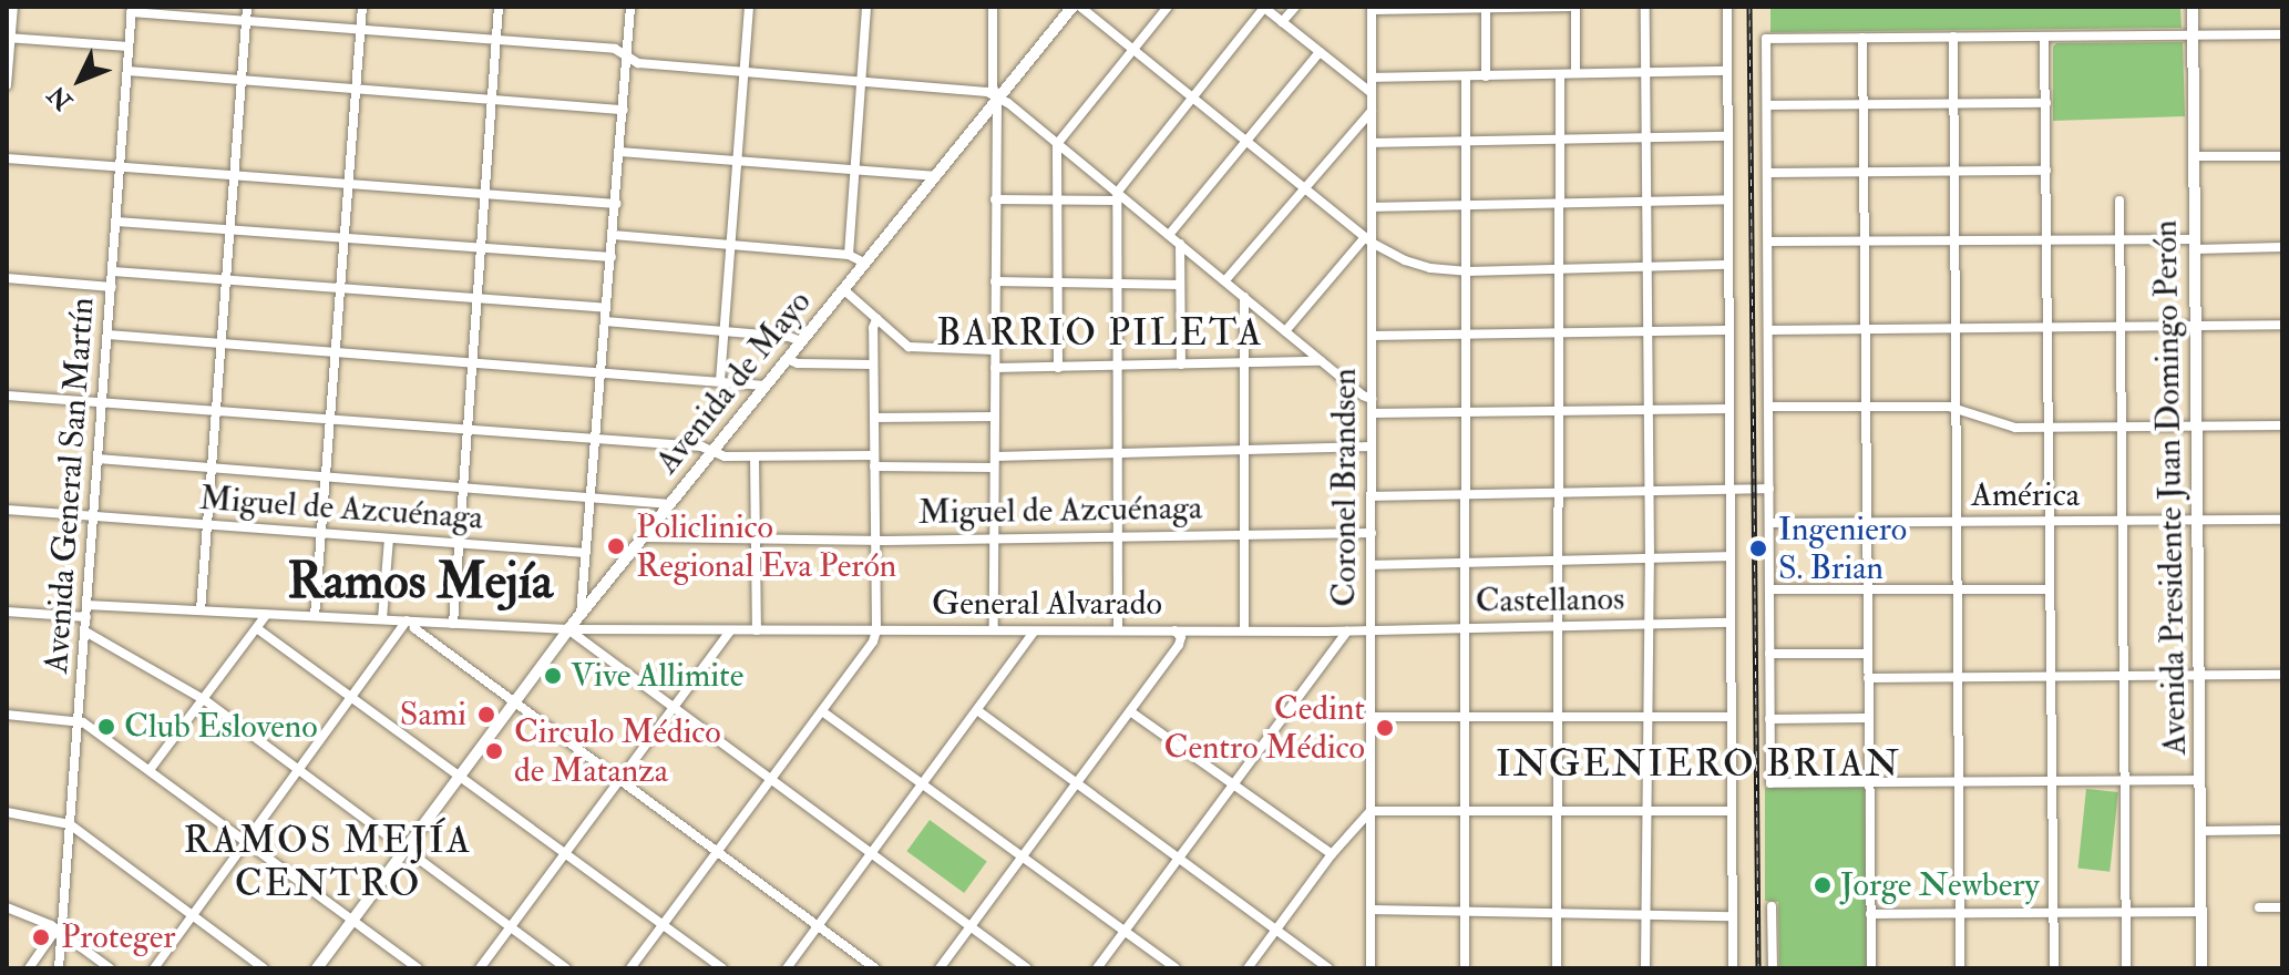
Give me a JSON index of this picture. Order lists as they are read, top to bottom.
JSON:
{
  "streets": {
    "main road": ["Avenida de Mayo", "Avenida Presidente Juan Domingo Perón"],
    "street": [
      "Avenida General San Martín",
      "Coronel Brandsen",
      "América",
      "Miguel de Azcuénaga",
      "Castellanos",
      "General Alvarado"
    ]
  },
  "crossings": [
    ["Avenida de Mayo", "Miguel de Azcuénaga"],
    ["Avenida de Mayo", "General Alvarado"],
    ["Avenida General San Martín", "Miguel de Azcuénaga"],
    ["Avenida General San Martín", "General Alvarado"],
    ["Coronel Brandsen", "Miguel de Azcuénaga"],
    ["Coronel Brandsen", "Castellanos"],
    ["Coronel Brandsen", "General Alvarado"],
    ["Avenida Presidente Juan Domingo Perón", "América"],
    ["Castellanos", "General Alvarado"]
  ],
  "districts": [
    "BARRIO PILETA",
    "Ramos Mejía",
    "INGENIERO BRIAN",
    "RAMOS MEJÍA CENTRO"
  ],
  "places": [
    "Policlinico Regional Eva Perón",
    "Ingeniero S. Brian",
    "Vive Allimite",
    "Sami",
    "Club Esloveno",
    "Cedint Centro Médico",
    "Circulo Médico de Matanza",
    "Jorge Newbery",
    "Proteger"
  ],
  "north": "bottom left"
}
